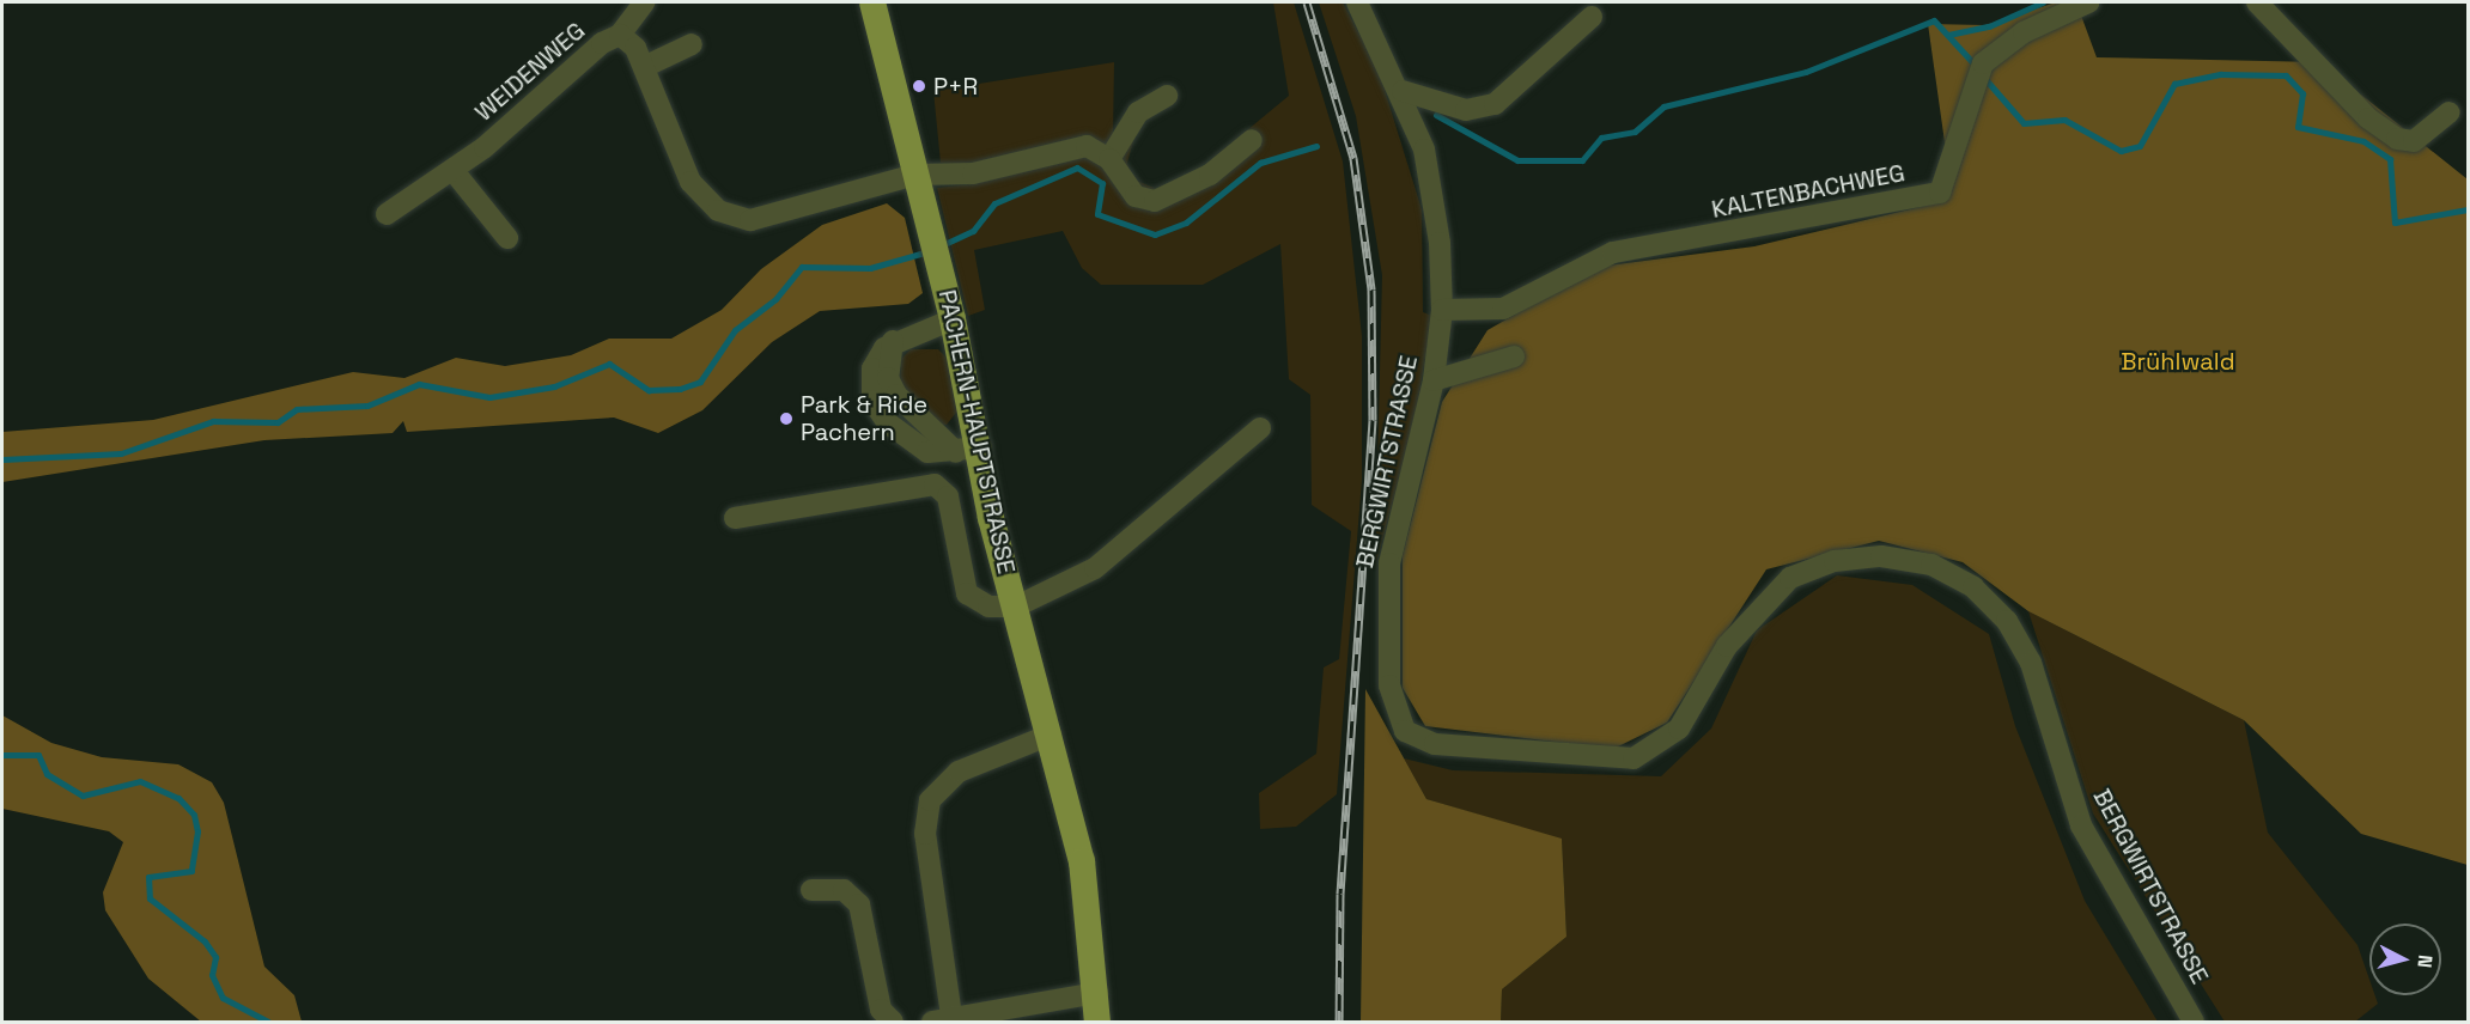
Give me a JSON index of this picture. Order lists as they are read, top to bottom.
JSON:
{
  "streets": {
    "main road": ["PACHERN-HAUPTSTRASSE"],
    "street": ["WEIDENWEG", "KALTENBACHWEG", "BERGWIRTSTRASSE"]
  },
  "crossings": [
    ["WEIDENWEG", "PACHERN-HAUPTSTRASSE"],
    ["KALTENBACHWEG", "BERGWIRTSTRASSE"]
  ],
  "parks": ["Brühlwald"],
  "places": ["P+R", "Park & Ride Pachern"],
  "north": "right"
}
